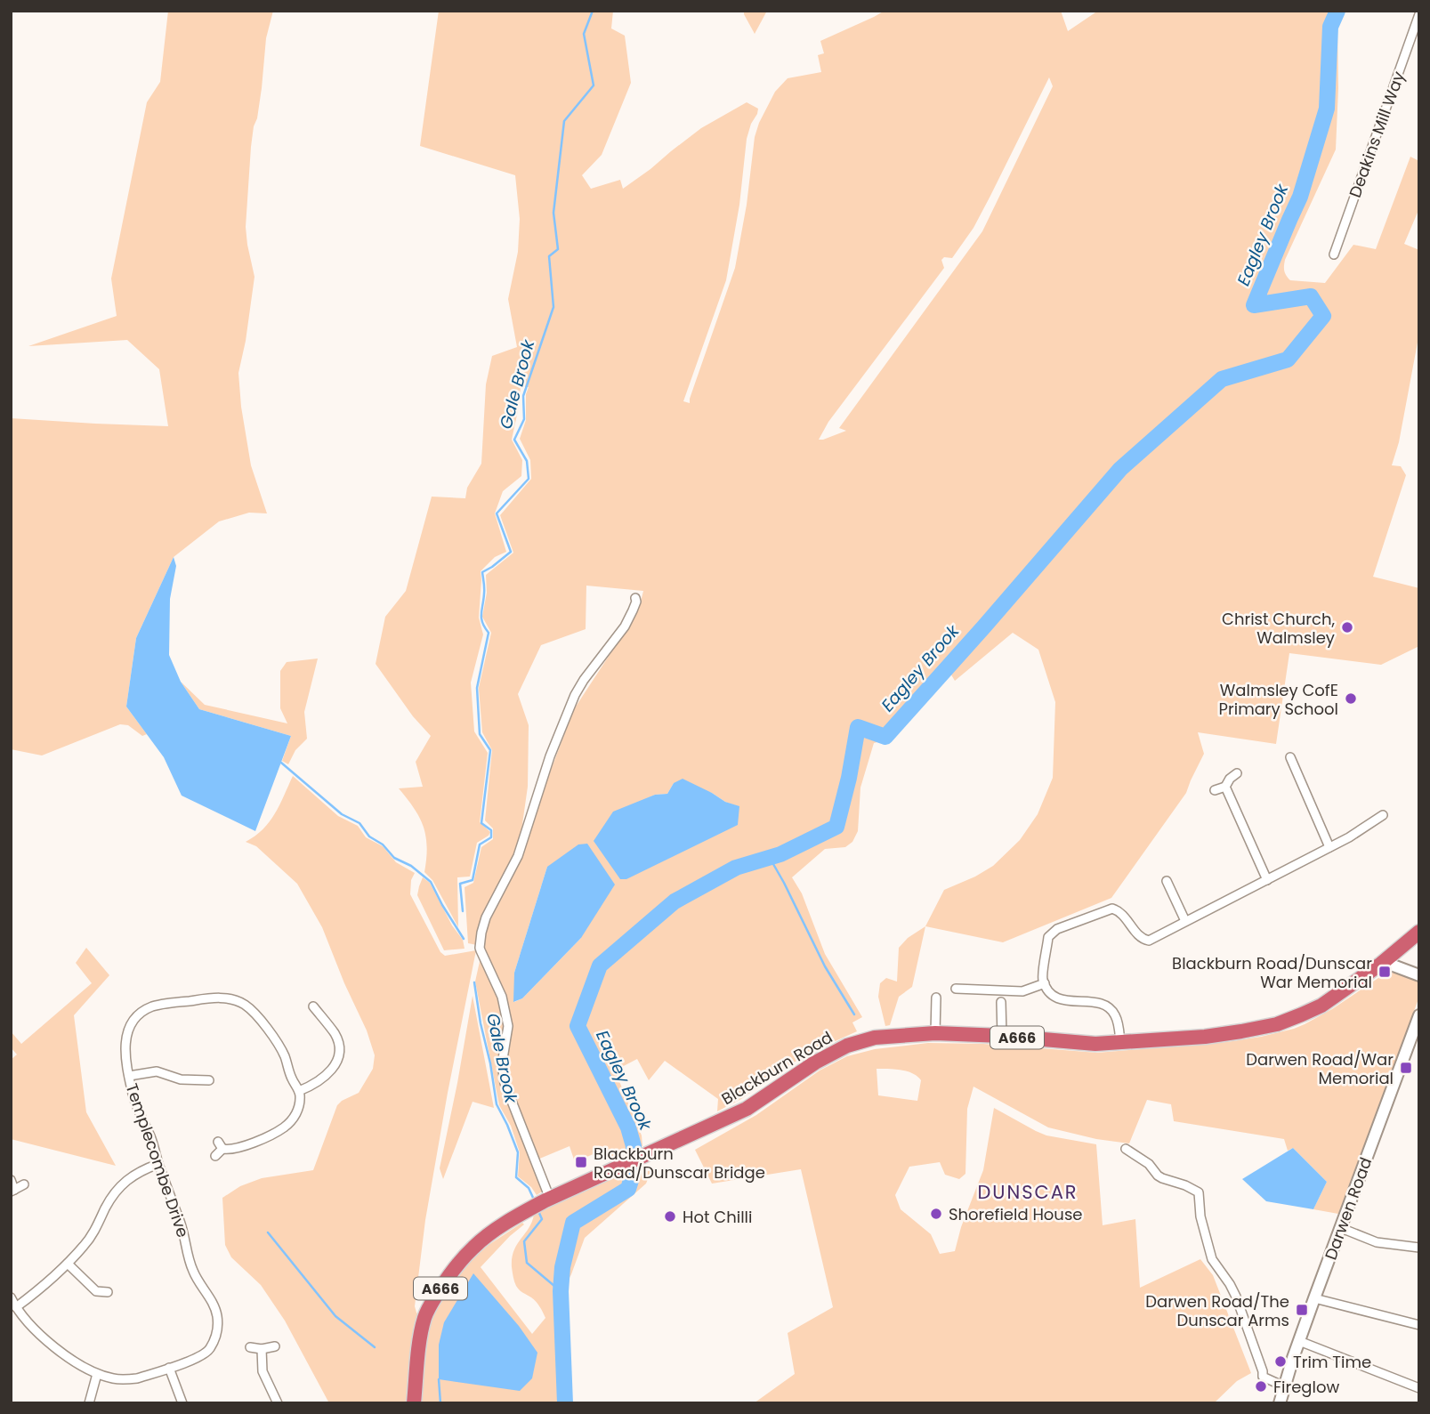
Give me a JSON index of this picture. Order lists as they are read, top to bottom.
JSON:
{
  "streets": {
    "highway": ["A666", "Blackburn Road"],
    "main road": ["Darwen Road"],
    "street": ["Deakins Mill Way", "Templecombe Drive"]
  },
  "districts": ["DUNSCAR"],
  "water": ["Eagley Brook", "Gale Brook"],
  "places": {
    "other": [
      "Christ Church, Walmsley",
      "Walmsley CofE Primary School",
      "Shorefield House",
      "Hot Chilli",
      "Trim Time",
      "Fireglow"
    ],
    "transit": [
      "Blackburn Road/Dunscar War Memorial",
      "Darwen Road/War Memorial",
      "Blackburn Road/Dunscar Bridge",
      "Darwen Road/The Dunscar Arms"
    ]
  }
}
